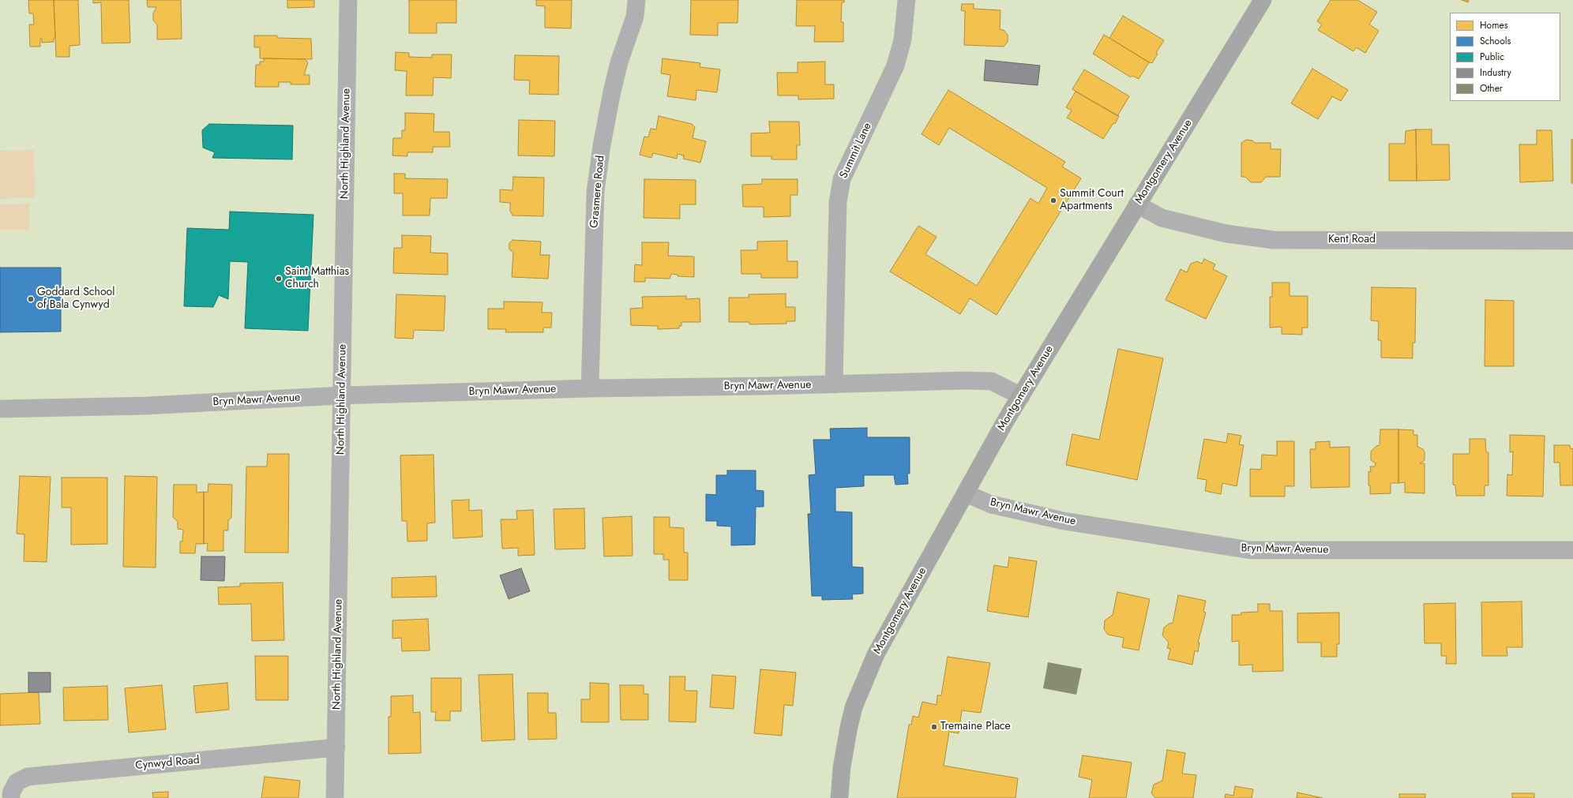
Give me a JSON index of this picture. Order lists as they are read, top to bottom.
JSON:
{
  "streets": {
    "main road": ["Montgomery Avenue"],
    "street": [
      "North Highland Avenue",
      "Summit Lane",
      "Grasmere Road",
      "Kent Road",
      "Bryn Mawr Avenue",
      "Cynwyd Road"
    ]
  },
  "crossings": [
    ["North Highland Avenue", "Bryn Mawr Avenue"],
    ["North Highland Avenue", "Cynwyd Road"],
    ["Summit Lane", "Bryn Mawr Avenue"],
    ["Montgomery Avenue", "Kent Road"],
    ["Montgomery Avenue", "Bryn Mawr Avenue"],
    ["Grasmere Road", "Bryn Mawr Avenue"]
  ],
  "places": [
    "Summit Court Apartments",
    "Saint Matthias Church",
    "Goddard School of Bala Cynwyd",
    "Tremaine Place"
  ],
  "legend": [
    "Homes",
    "Schools",
    "Public",
    "Industry",
    "Other"
  ]
}
